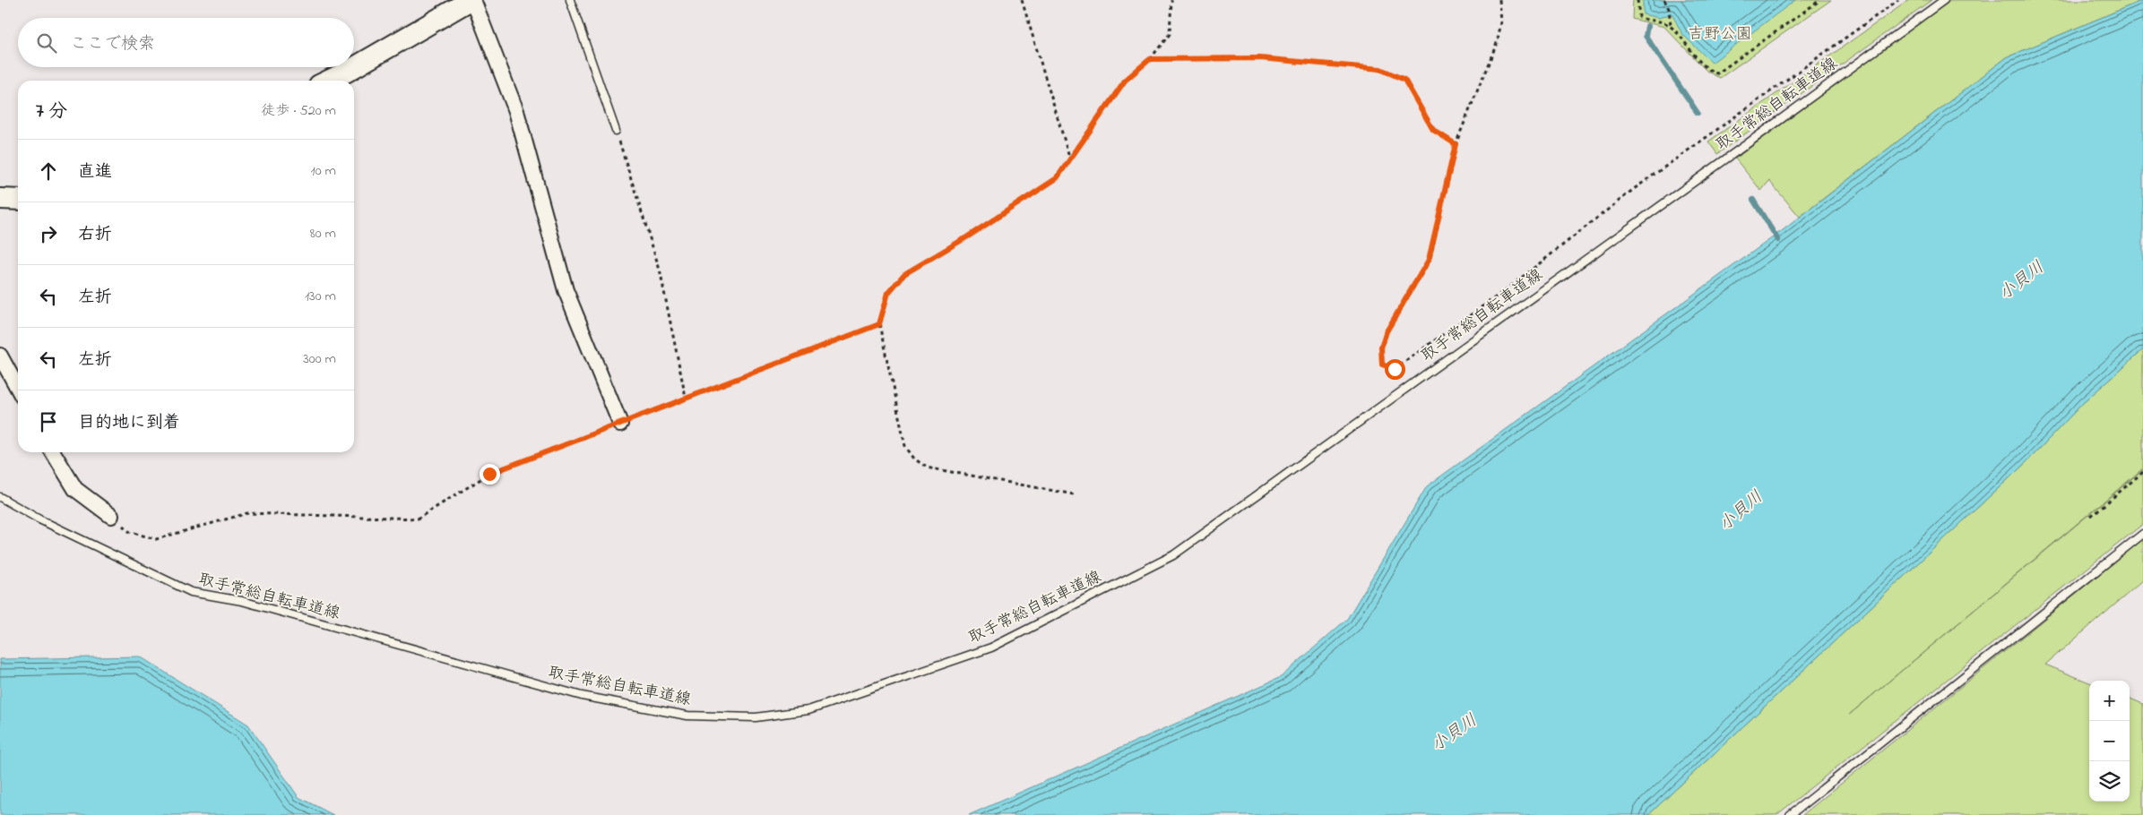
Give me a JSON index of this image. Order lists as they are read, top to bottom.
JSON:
{
  "streets": {
    "lane": ["取手常総自転車道線"]
  },
  "water": ["小貝川"],
  "parks": ["吉野公園"],
  "page": {
    "search": "ここで検索",
    "heading": ["7 分", "徒歩 · 520 m"],
    "list": [
      ["直進", "10 m"],
      ["右折", "80 m"],
      ["左折", "130 m"],
      ["左折", "300 m"],
      "目的地に到着"
    ],
    "map_buttons": ["+", "−"]
  }
}
